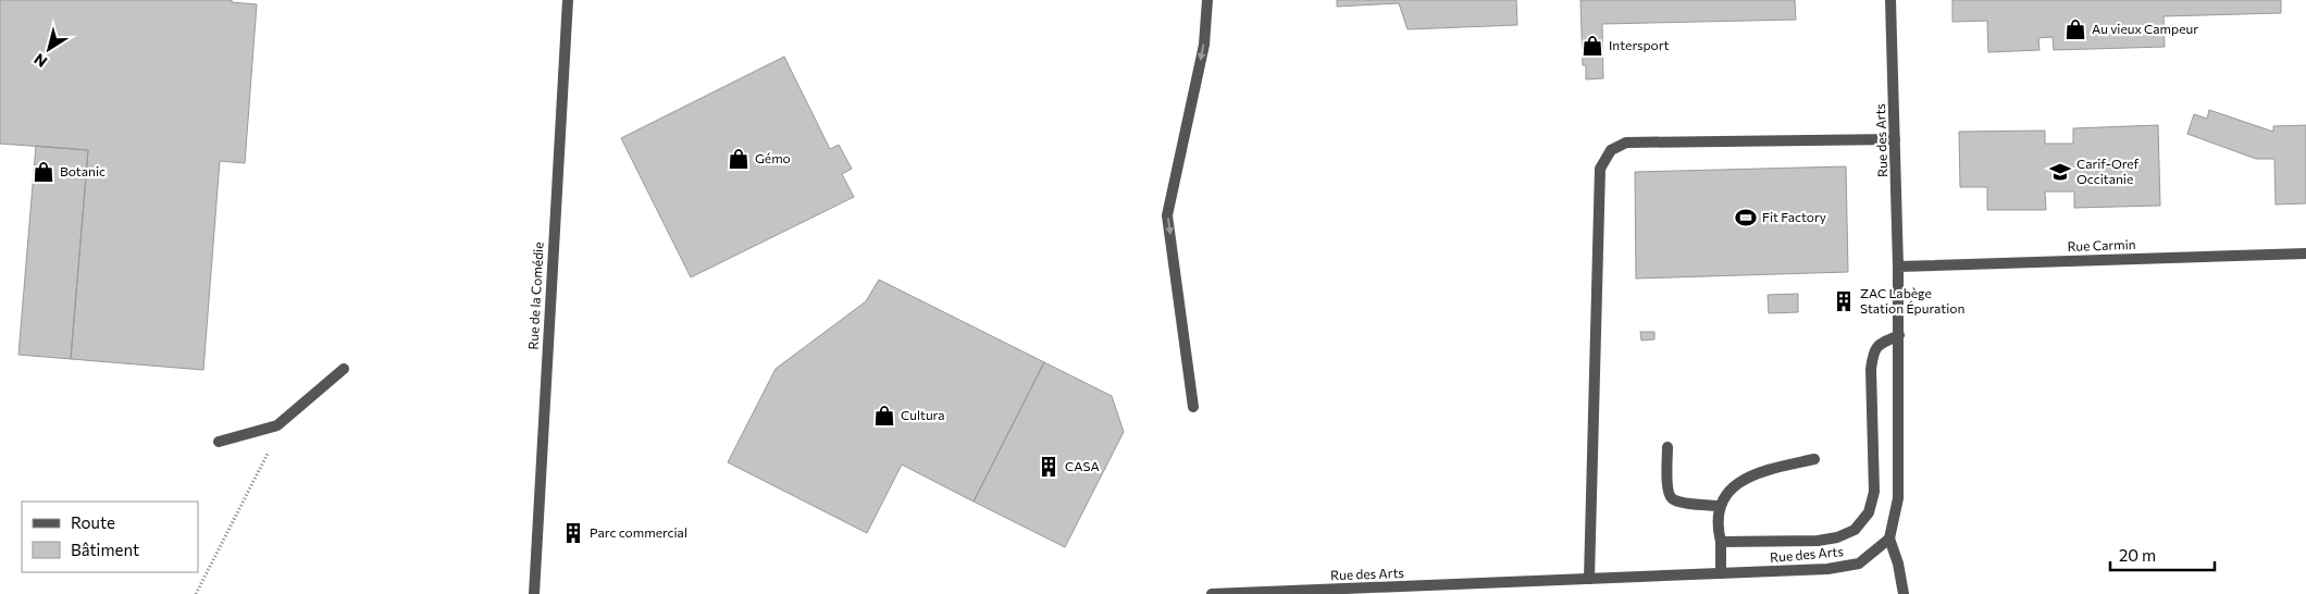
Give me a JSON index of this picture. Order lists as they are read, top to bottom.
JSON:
{
  "streets": {
    "street": ["Rue des Arts", "Rue Carmin", "Rue de la Comédie"]
  },
  "crossings": [
    ["Rue des Arts", "Rue Carmin"]
  ],
  "places": {
    "shop": [
      "Au vieux Campeur",
      "Intersport",
      "Gémo",
      "Botanic",
      "Cultura"
    ],
    "school or university": ["Carif-Oref Occitanie"],
    "sports": ["Fit Factory"],
    "building": ["ZAC Labège Station Épuration", "CASA", "Parc commercial"]
  },
  "legend": ["Route", "Bâtiment"],
  "scale_bar": "20 m",
  "north": "bottom left"
}
